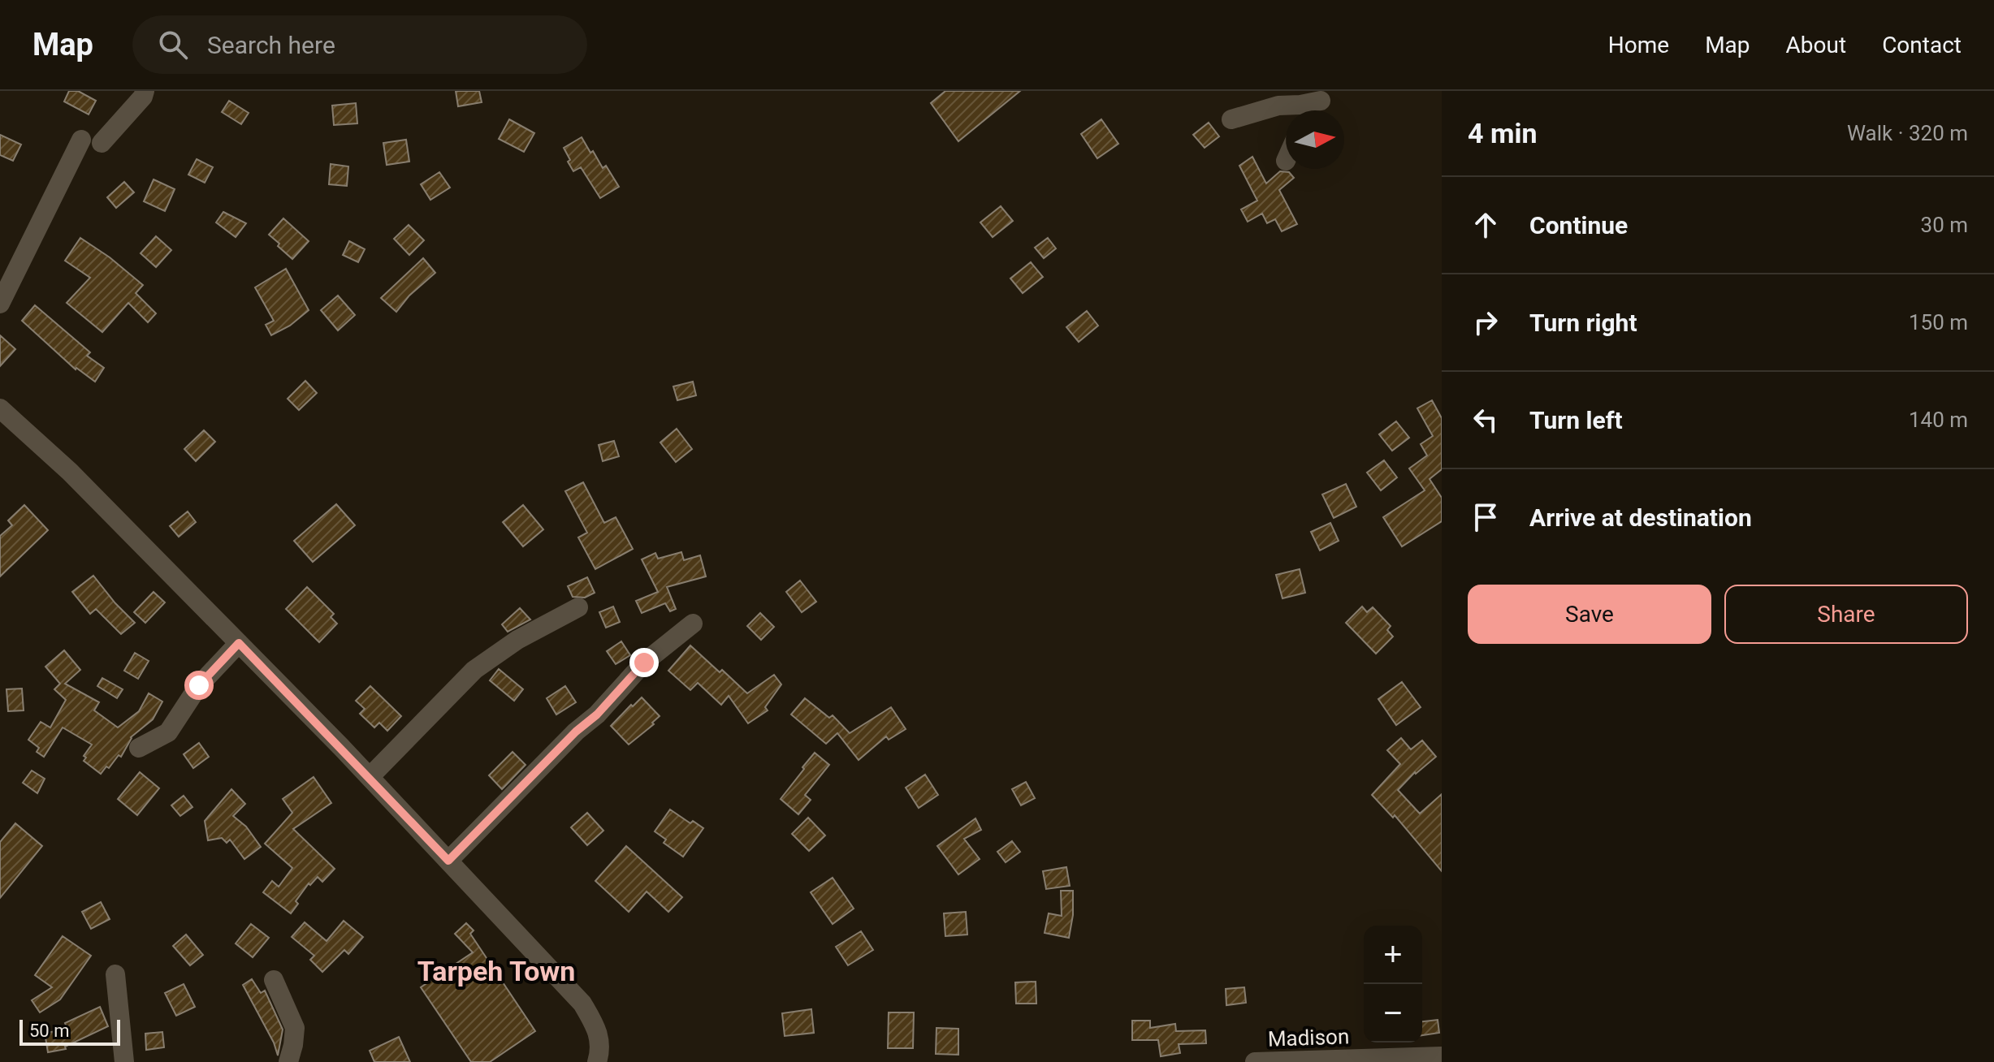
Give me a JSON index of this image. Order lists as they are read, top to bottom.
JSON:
{
  "streets": {
    "street": ["Madison"]
  },
  "districts": ["Tarpeh Town"],
  "scale_bar": "50 m",
  "north": "right",
  "page": {
    "header": "Map",
    "search": "Search here",
    "nav": [
      "Home",
      "Map",
      "About",
      "Contact"
    ],
    "heading": ["4 min", "Walk · 320 m"],
    "list": [
      ["Continue", "30 m"],
      ["Turn right", "150 m"],
      ["Turn left", "140 m"],
      "Arrive at destination"
    ],
    "buttons": ["Save", "Share"],
    "map_buttons": ["+", "−"],
    "scale": "50 m"
  }
}
